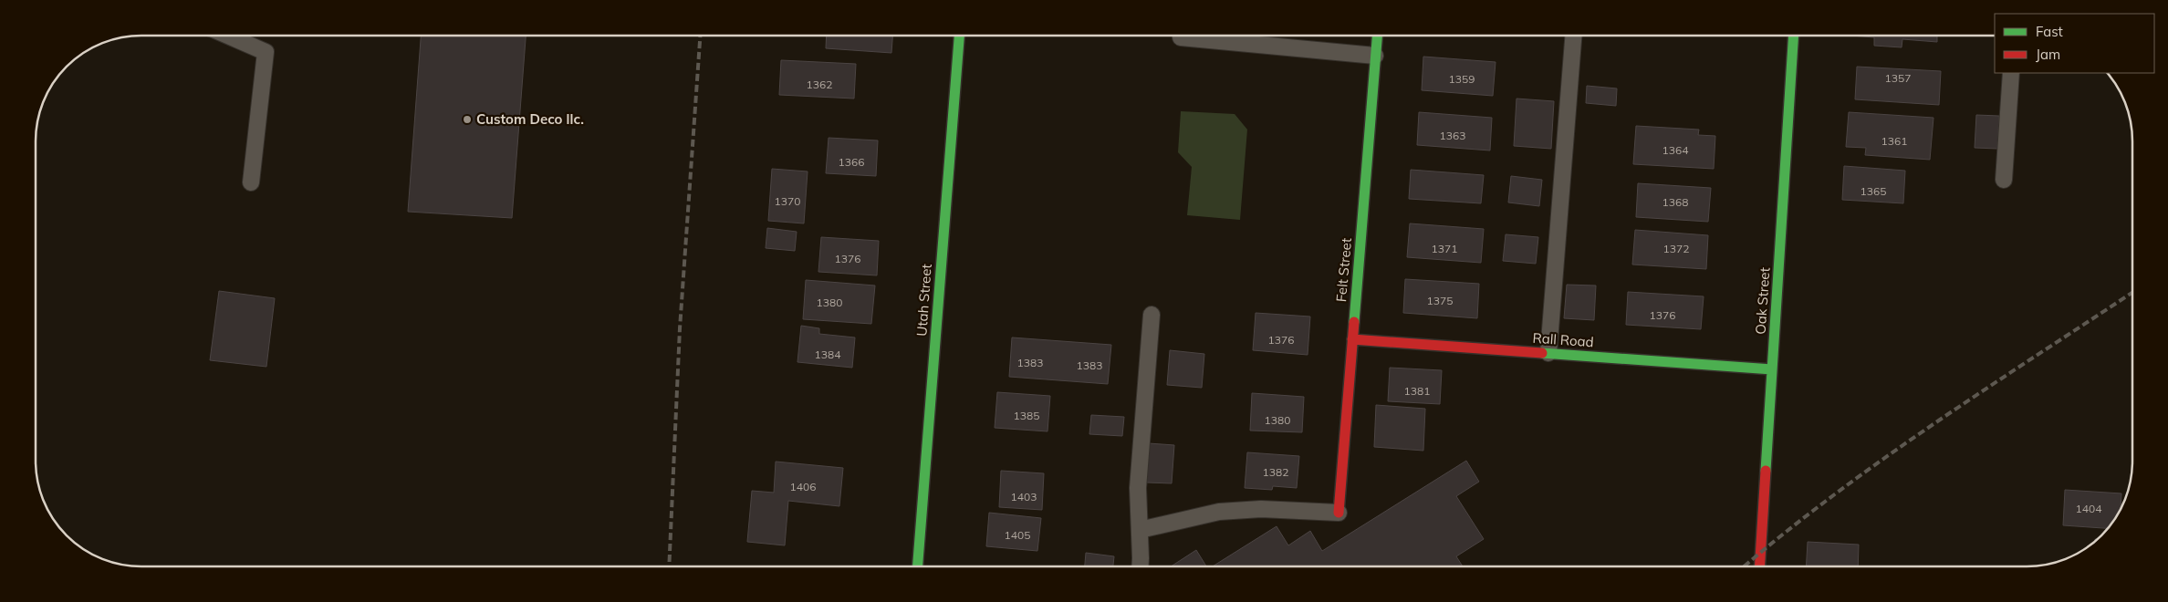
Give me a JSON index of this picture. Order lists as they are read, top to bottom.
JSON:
{
  "streets": {
    "street": [
      "Felt Street",
      "Utah Street",
      "Oak Street",
      "Rall Road"
    ]
  },
  "crossings": [
    ["Felt Street", "Rall Road"],
    ["Oak Street", "Rall Road"]
  ],
  "places": ["Custom Deco llc."],
  "house_numbers": [
    "1357",
    "1359",
    "1362",
    "1363",
    "1361",
    "1364",
    "1366",
    "1365",
    "1370",
    "1368",
    "1371",
    "1372",
    "1376",
    "1375",
    "1380",
    "1376",
    "1376",
    "1384",
    "1383",
    "1383",
    "1381",
    "1385",
    "1380",
    "1382",
    "1406",
    "1403",
    "1404",
    "1405"
  ],
  "legend": ["Fast", "Jam"]
}
